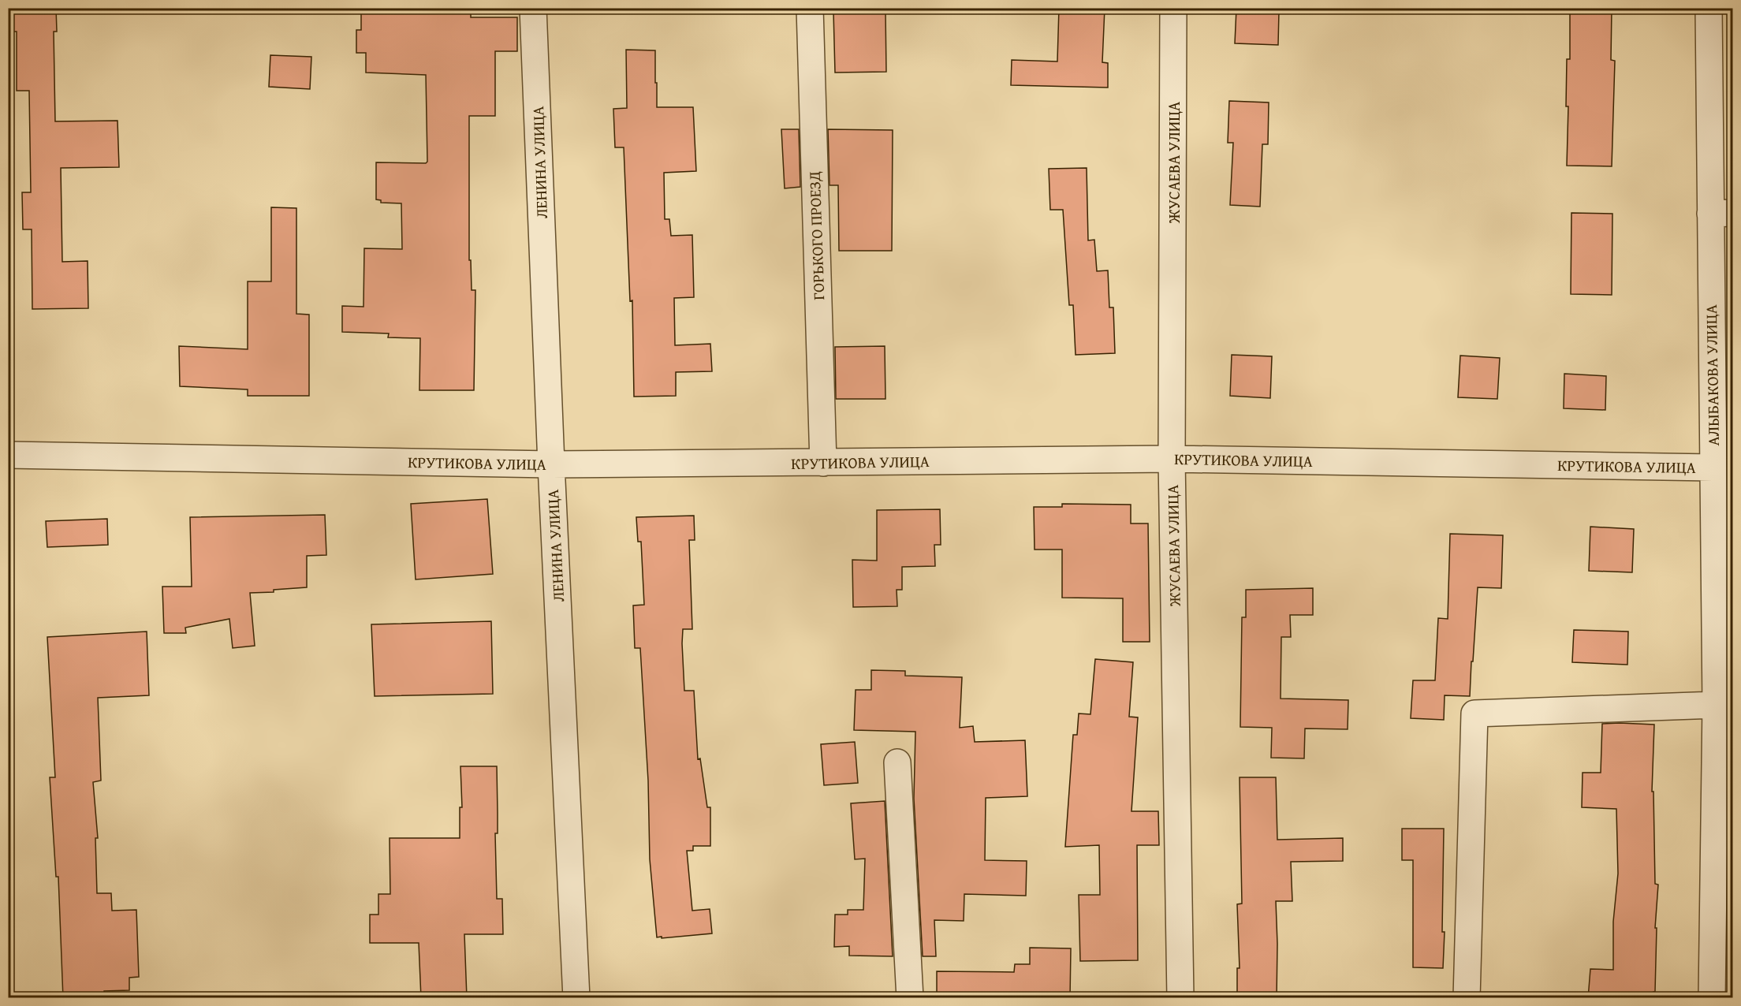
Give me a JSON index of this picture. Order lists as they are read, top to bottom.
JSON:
{
  "streets": {
    "street": [
      "ЛЕНИНА УЛИЦА",
      "ЖУСАЕВА УЛИЦА",
      "ГОРЬКОГО ПРОЕЗД",
      "АЛЫБАКОВА УЛИЦА",
      "КРУТИКОВА УЛИЦА"
    ]
  },
  "crossings": [
    ["ЛЕНИНА УЛИЦА", "КРУТИКОВА УЛИЦА"],
    ["ЖУСАЕВА УЛИЦА", "КРУТИКОВА УЛИЦА"],
    ["ГОРЬКОГО ПРОЕЗД", "КРУТИКОВА УЛИЦА"],
    ["АЛЫБАКОВА УЛИЦА", "КРУТИКОВА УЛИЦА"]
  ]
}
